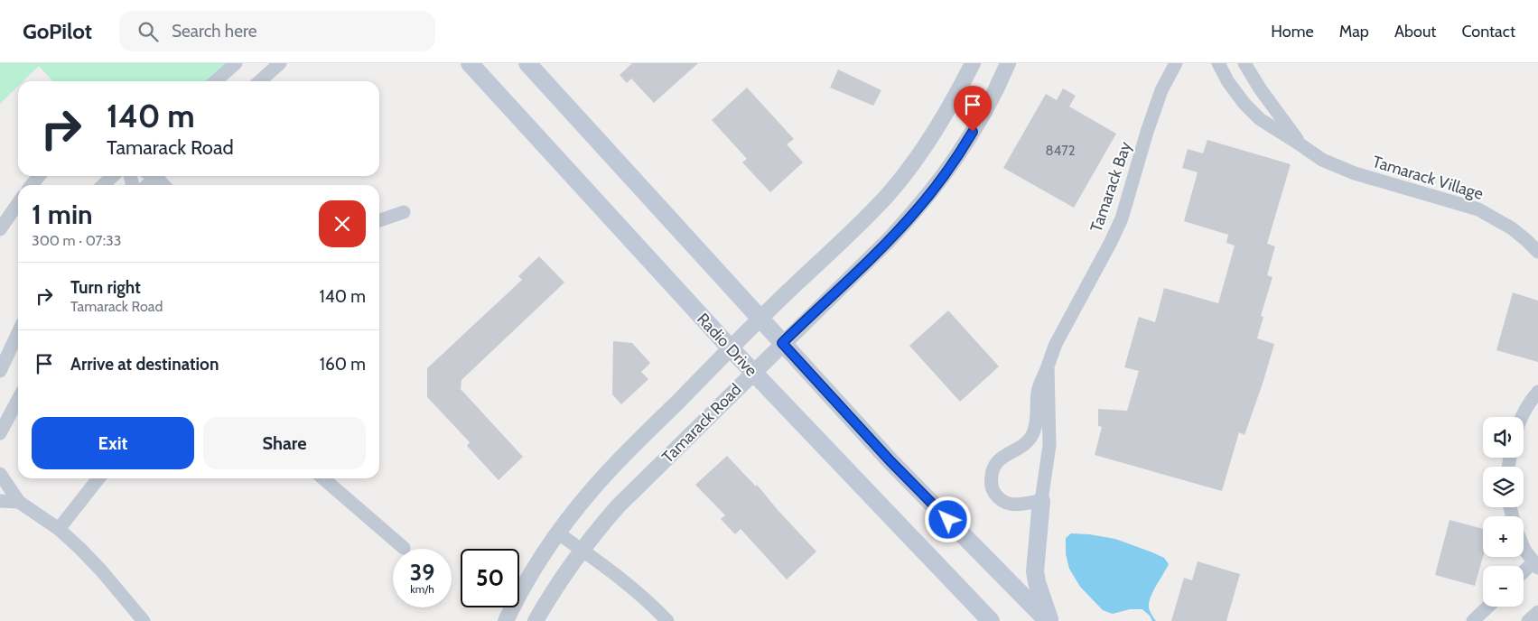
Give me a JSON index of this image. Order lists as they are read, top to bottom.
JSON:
{
  "streets": {
    "main road": ["Radio Drive"],
    "street": ["Tamarack Village", "Tamarack Bay", "Tamarack Road"]
  },
  "crossings": [
    ["Radio Drive", "Tamarack Road"]
  ],
  "house_numbers": ["8472"],
  "page": {
    "header": "GoPilot",
    "search": "Search here",
    "nav": [
      "Home",
      "Map",
      "About",
      "Contact"
    ],
    "turn": ["140 m", "Tamarack Road"],
    "heading": ["1 min", "300 m · 07:33"],
    "list": [
      {
        "name": "Turn right",
        "note": "Tamarack Road",
        "value": "140 m"
      },
      {
        "name": "Arrive at destination",
        "value": "160 m"
      }
    ],
    "buttons": ["Exit", "Share"],
    "map_buttons": ["+", "−"],
    "speed": "39 km/h",
    "limit": "50"
  }
}
